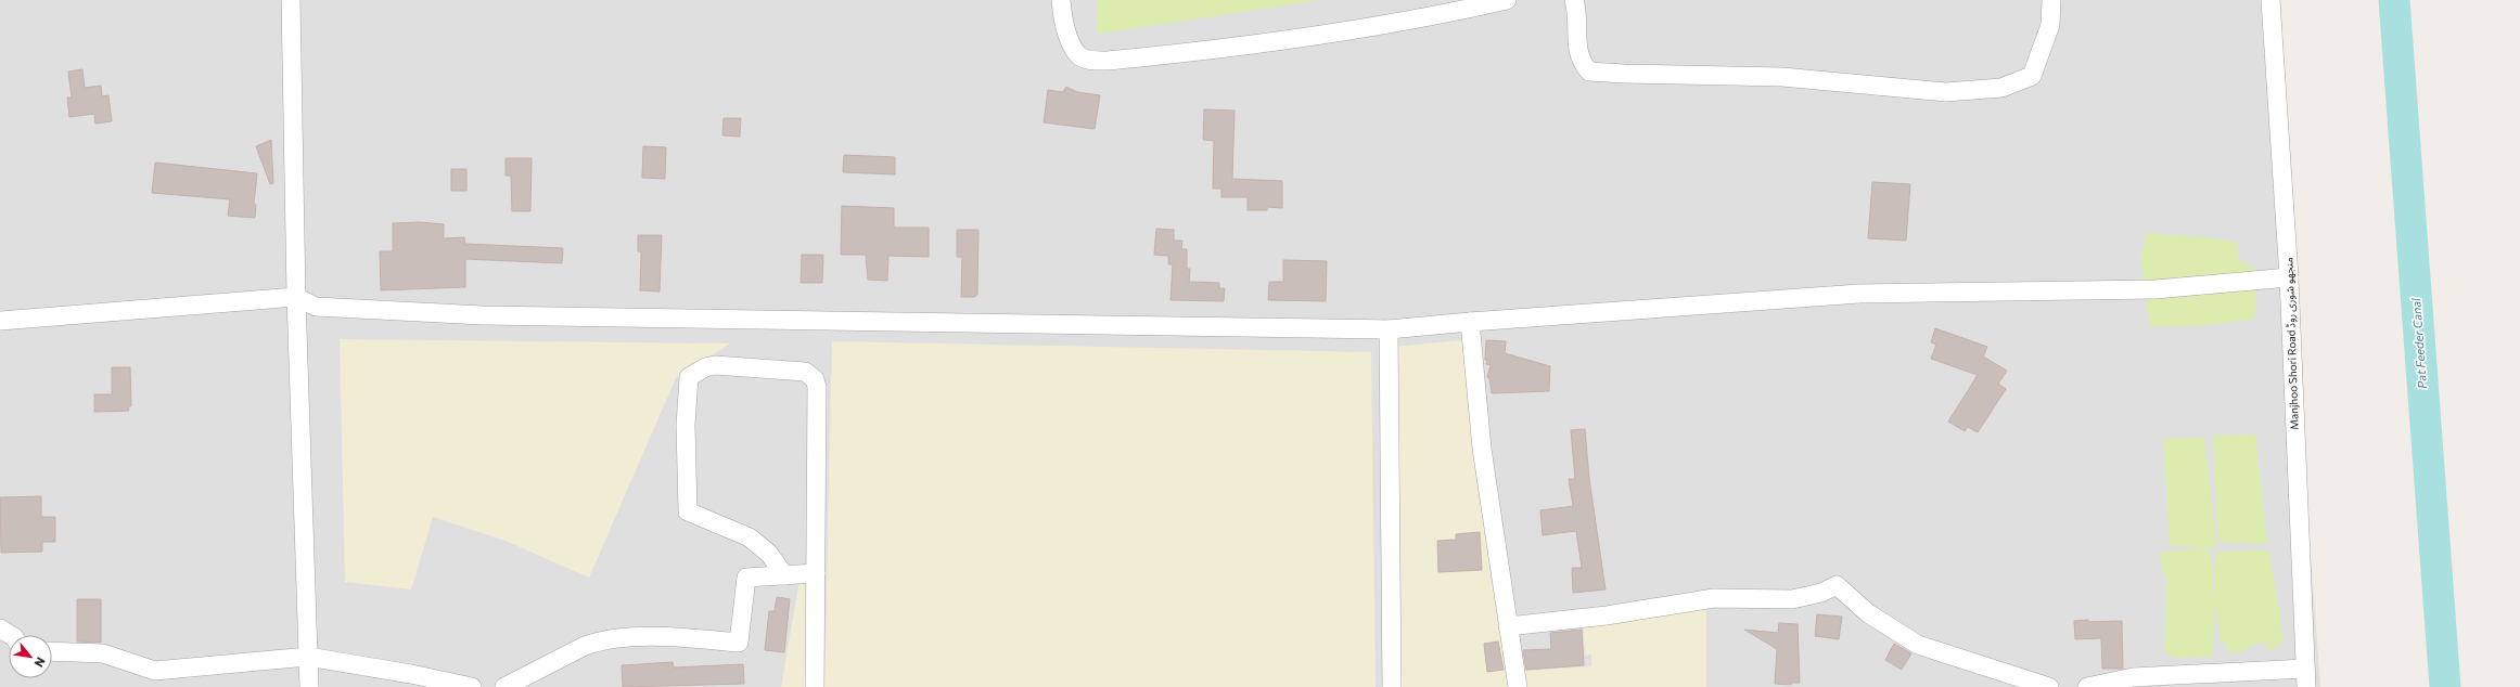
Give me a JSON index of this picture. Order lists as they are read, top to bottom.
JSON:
{
  "streets": {
    "street": ["Manjhoo Shori Road منجھو شوری روڈ"]
  },
  "water": ["Pat Feeder Canal"],
  "north": "bottom right"
}
